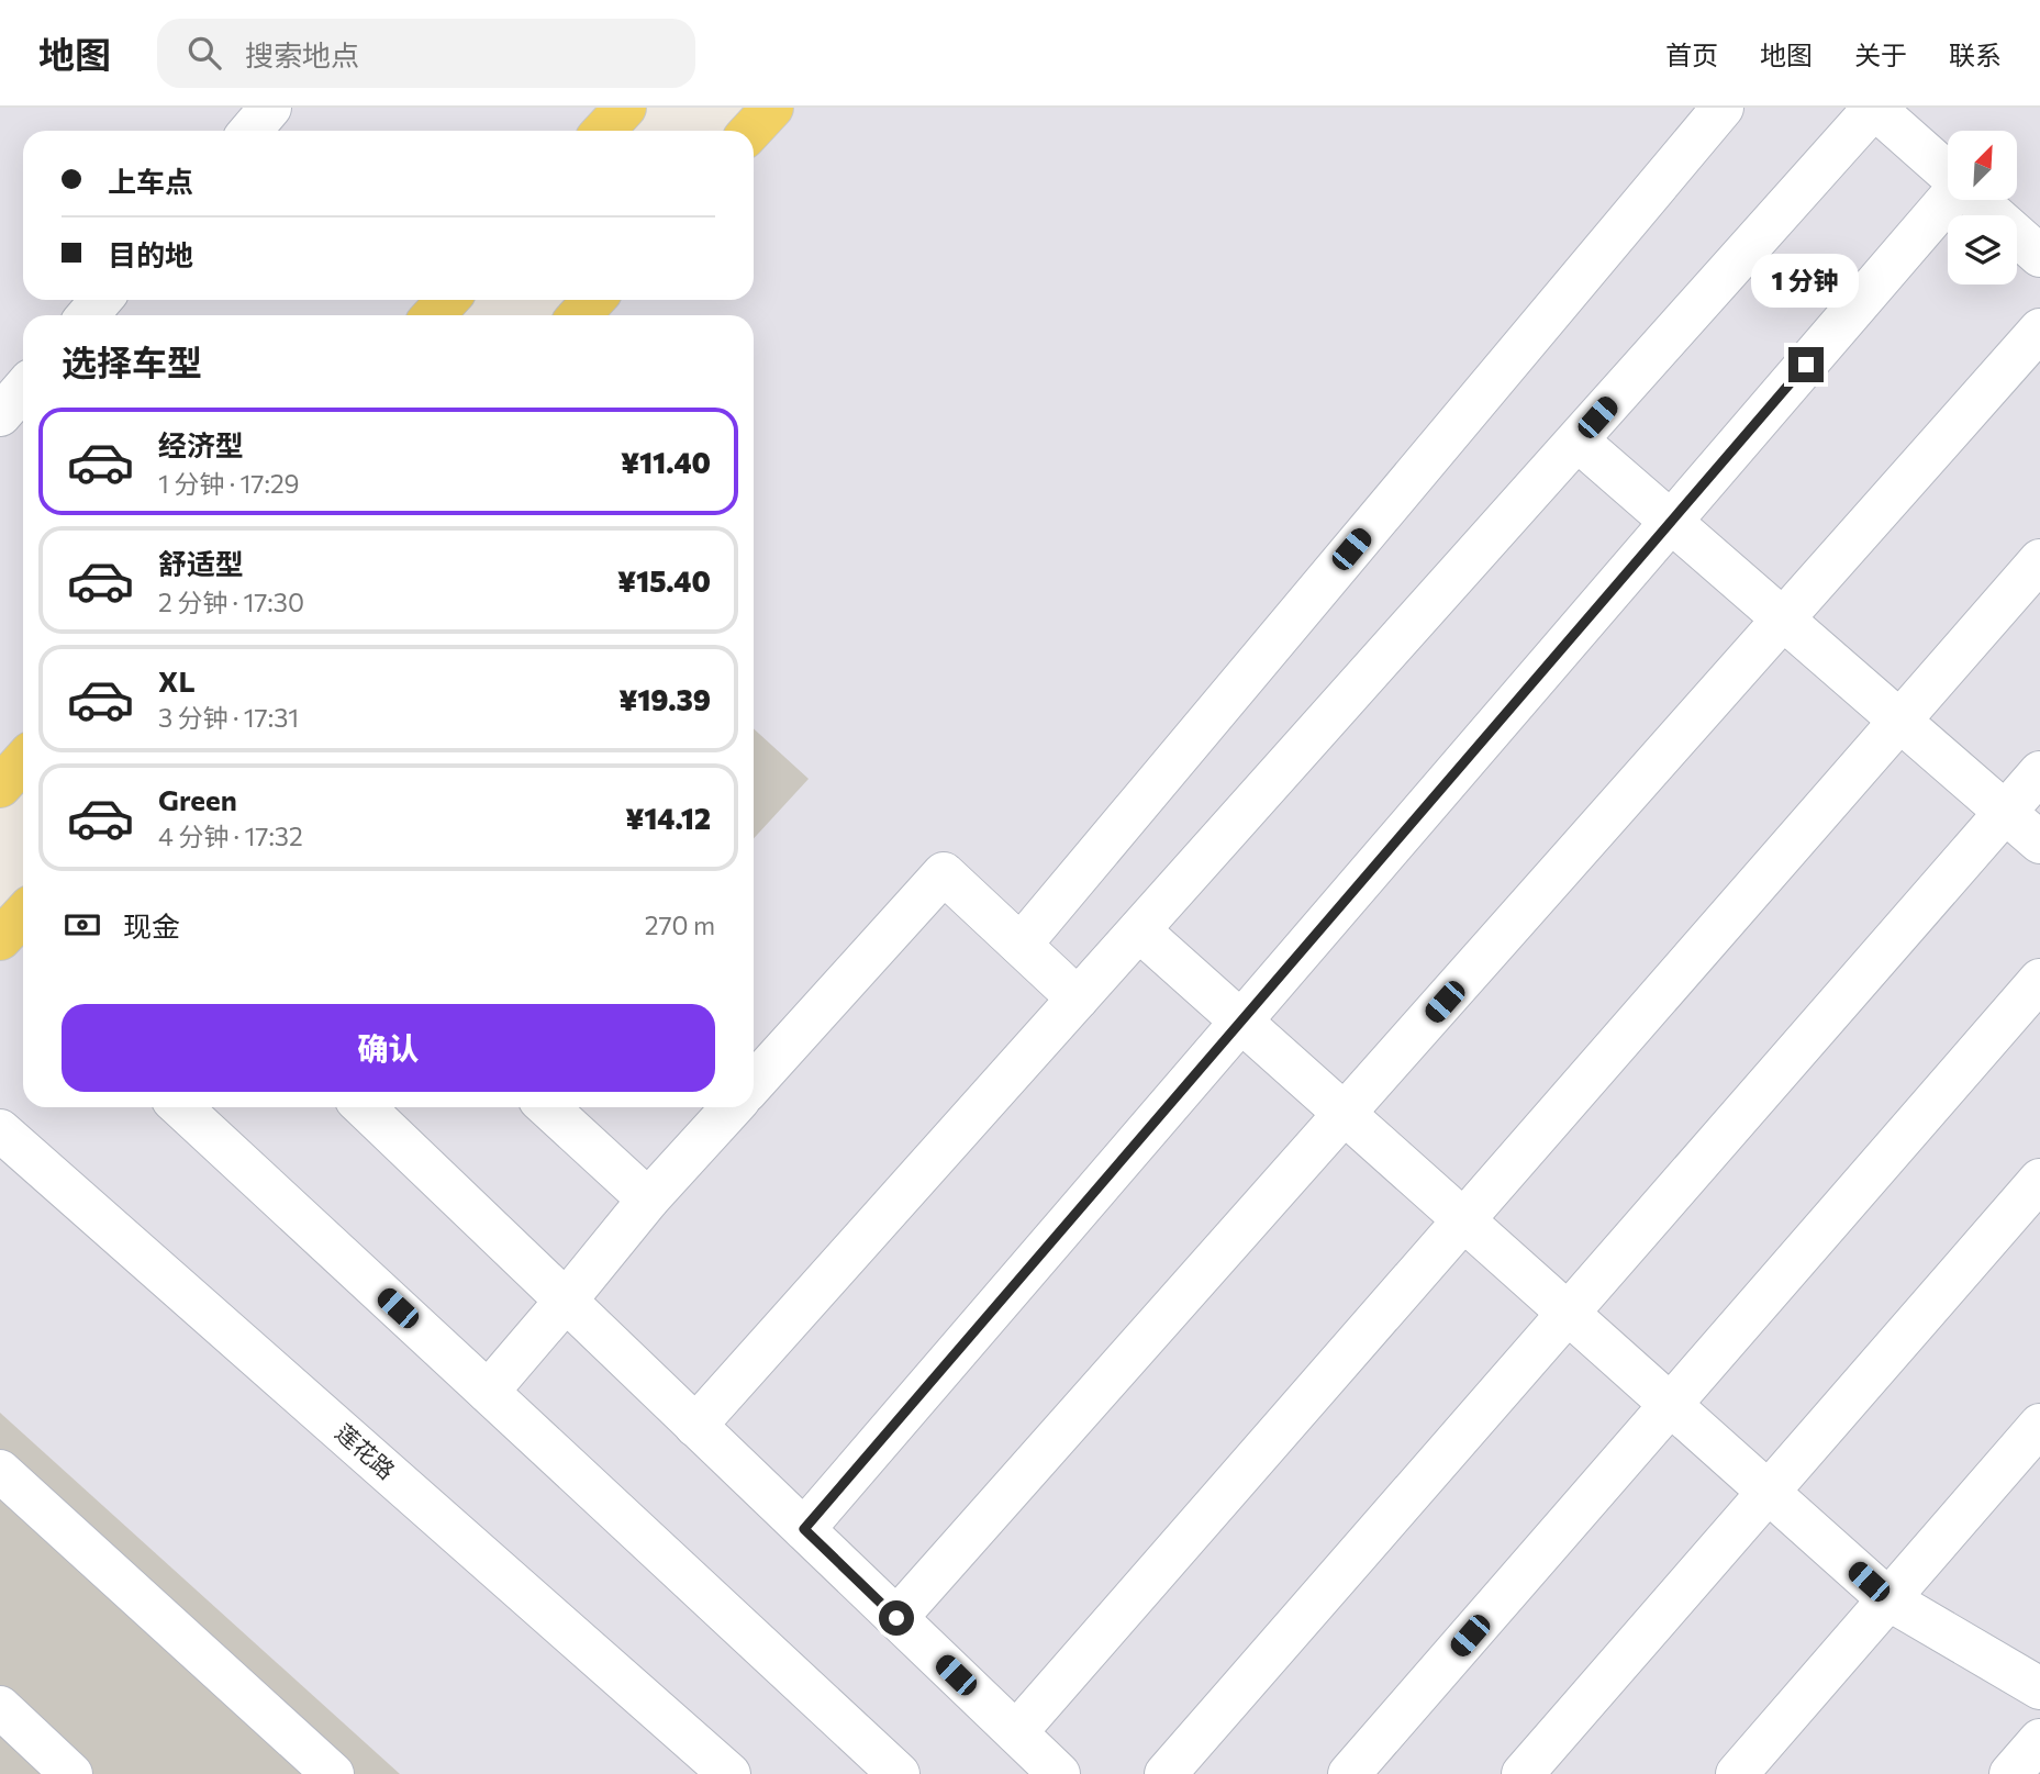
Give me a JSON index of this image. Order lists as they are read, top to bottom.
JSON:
{
  "streets": {
    "street": ["莲花路"]
  },
  "north": "top right",
  "page": {
    "header": "地图",
    "search": "搜索地点",
    "nav": [
      "首页",
      "地图",
      "关于",
      "联系"
    ],
    "banner": ["上车点", "目的地"],
    "bubble": "1 分钟",
    "heading": "选择车型",
    "list": [
      {
        "name": "经济型",
        "note": "1 分钟 · 17:29",
        "value": "¥11.40"
      },
      {
        "name": "舒适型",
        "note": "2 分钟 · 17:30",
        "value": "¥15.40"
      },
      {
        "name": "XL",
        "note": "3 分钟 · 17:31",
        "value": "¥19.39"
      },
      {
        "name": "Green",
        "note": "4 分钟 · 17:32",
        "value": "¥14.12"
      }
    ],
    "pay": ["现金", "270 m"],
    "buttons": "确认"
  }
}
